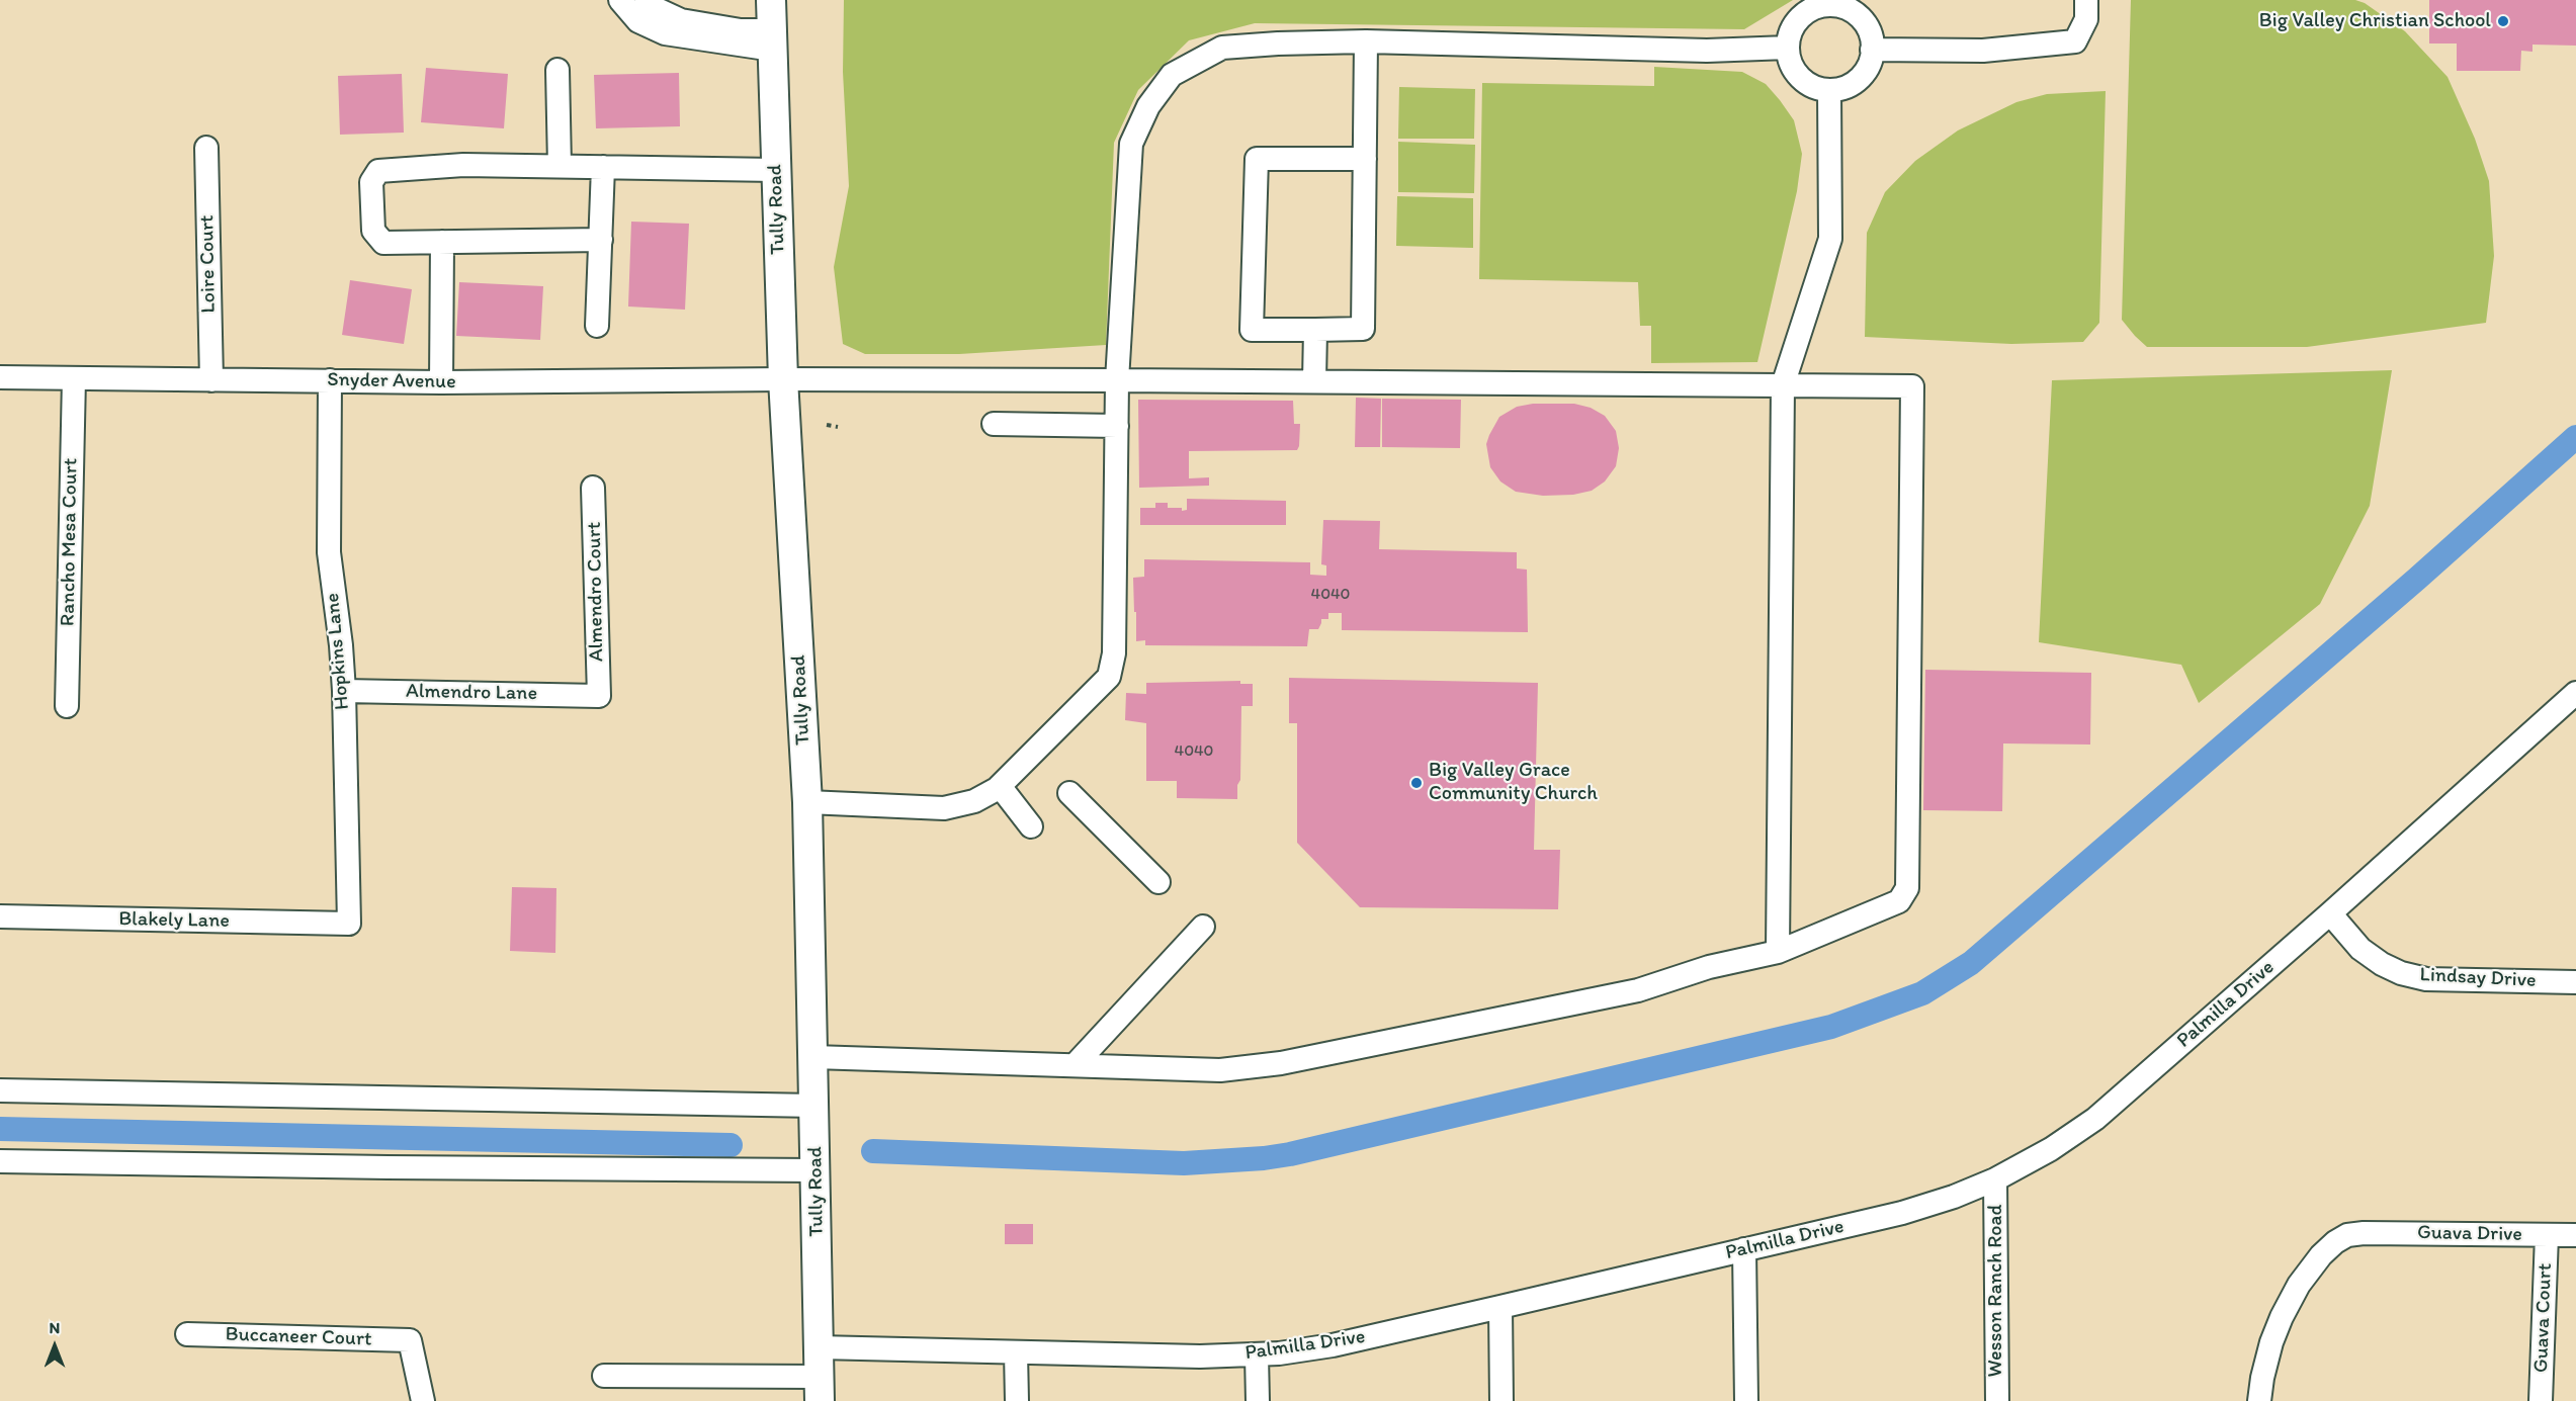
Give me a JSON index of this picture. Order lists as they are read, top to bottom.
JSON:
{
  "streets": {
    "main road": ["Tully Road"],
    "street": [
      "Loire Court",
      "Snyder Avenue",
      "Rancho Mesa Court",
      "Almendro Court",
      "Hopkins Lane",
      "Almendro Lane",
      "Blakely Lane",
      "Lindsay Drive",
      "Palmilla Drive",
      "Guava Drive",
      "Wesson Ranch Road",
      "Guava Court",
      "Buccaneer Court"
    ]
  },
  "crossings": [
    ["Tully Road", "Snyder Avenue"],
    ["Tully Road", "Palmilla Drive"],
    ["Loire Court", "Snyder Avenue"],
    ["Snyder Avenue", "Rancho Mesa Court"],
    ["Snyder Avenue", "Hopkins Lane"],
    ["Almendro Court", "Almendro Lane"],
    ["Hopkins Lane", "Almendro Lane"],
    ["Hopkins Lane", "Blakely Lane"],
    ["Lindsay Drive", "Palmilla Drive"],
    ["Palmilla Drive", "Wesson Ranch Road"],
    ["Guava Drive", "Guava Court"]
  ],
  "places": ["Big Valley Christian School", "Big Valley Grace Community Church"],
  "house_numbers": ["4040", "4040"],
  "north": "top"
}
